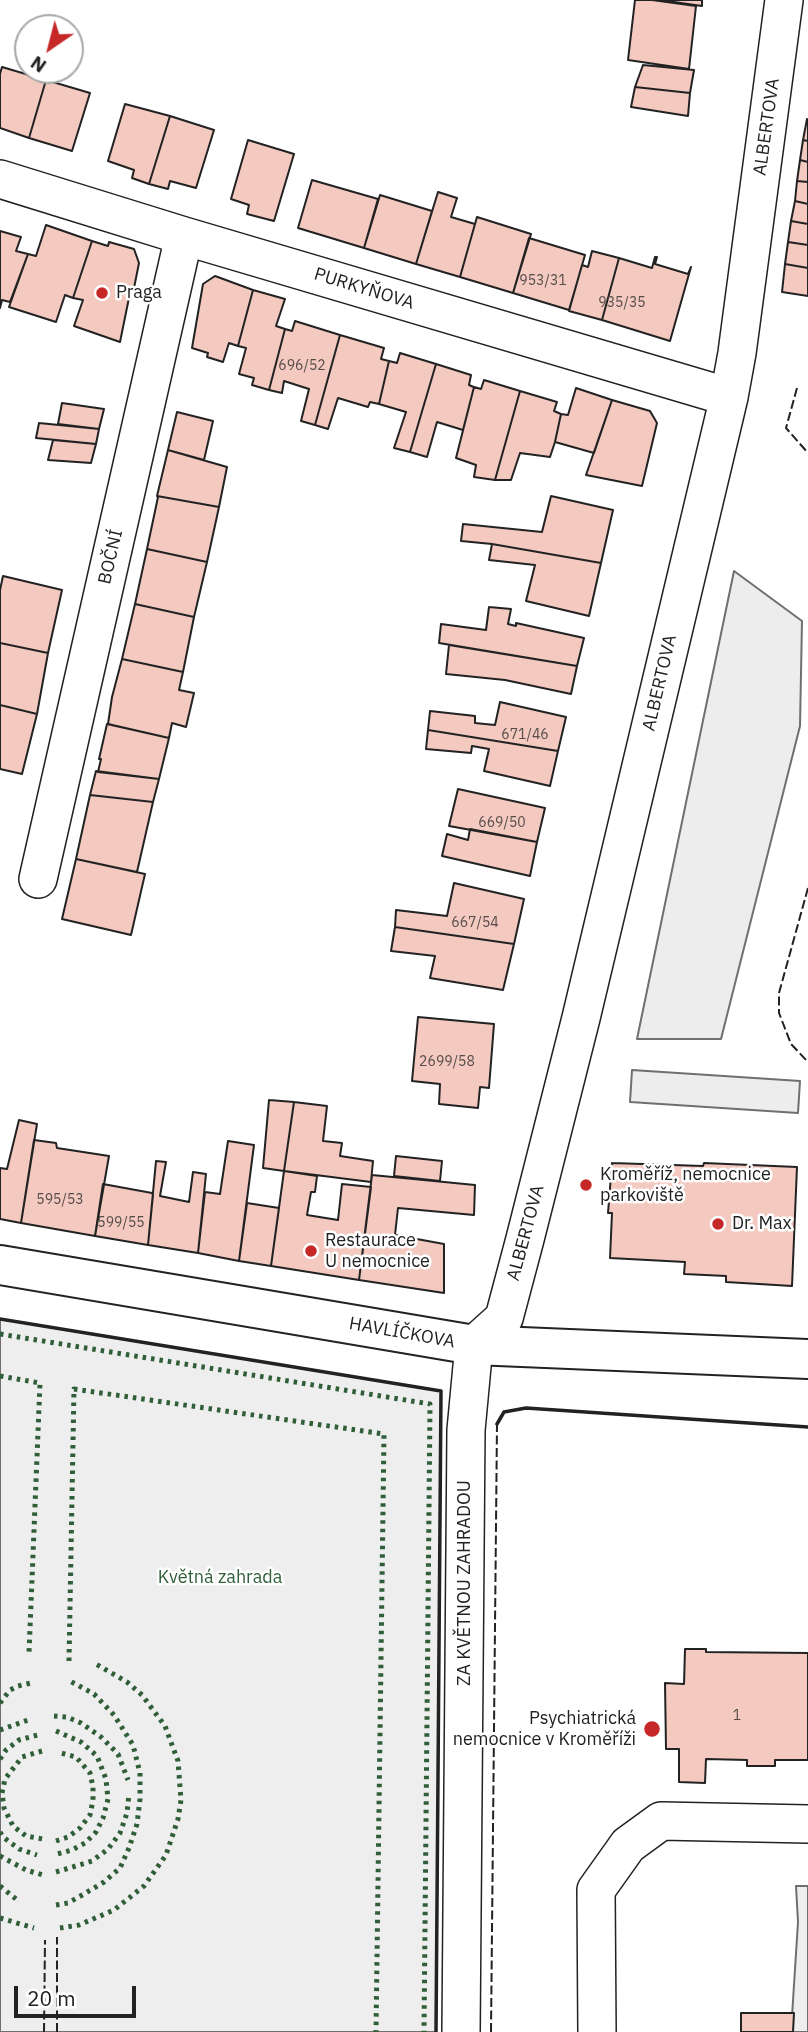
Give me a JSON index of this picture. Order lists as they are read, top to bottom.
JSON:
{
  "streets": {
    "street": [
      "ALBERTOVA",
      "PURKYŇOVA",
      "BOČNÍ",
      "HAVLÍČKOVA",
      "ZA KVĚTNOU ZAHRADOU"
    ]
  },
  "crossings": [
    ["ALBERTOVA", "PURKYŇOVA"],
    ["ALBERTOVA", "HAVLÍČKOVA"],
    ["ALBERTOVA", "ZA KVĚTNOU ZAHRADOU"],
    ["PURKYŇOVA", "BOČNÍ"],
    ["HAVLÍČKOVA", "ZA KVĚTNOU ZAHRADOU"]
  ],
  "parks": ["Květná zahrada"],
  "places": [
    "Praga",
    "Kroměříž, nemocnice parkoviště",
    "Dr. Max",
    "Restaurace U nemocnice",
    "Psychiatrická nemocnice v Kroměříži"
  ],
  "house_numbers": [
    "953/31",
    "935/35",
    "696/52",
    "671/46",
    "669/50",
    "667/54",
    "2699/58",
    "595/53",
    "599/55",
    "1"
  ],
  "scale_bar": "20 m",
  "north": "bottom left"
}
